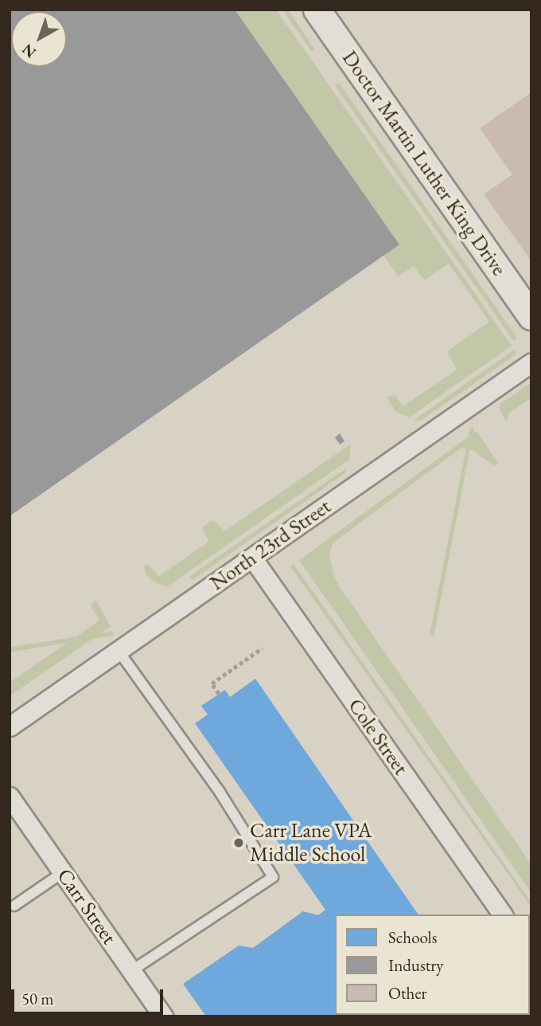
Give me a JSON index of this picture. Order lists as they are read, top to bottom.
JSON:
{
  "streets": {
    "main road": ["Doctor Martin Luther King Drive"],
    "street": ["North 23rd Street", "Cole Street", "Carr Street"]
  },
  "crossings": [
    ["North 23rd Street", "Cole Street"]
  ],
  "places": ["Carr Lane VPA Middle School"],
  "legend": ["Schools", "Industry", "Other"],
  "scale_bar": "50 m",
  "north": "bottom left"
}
